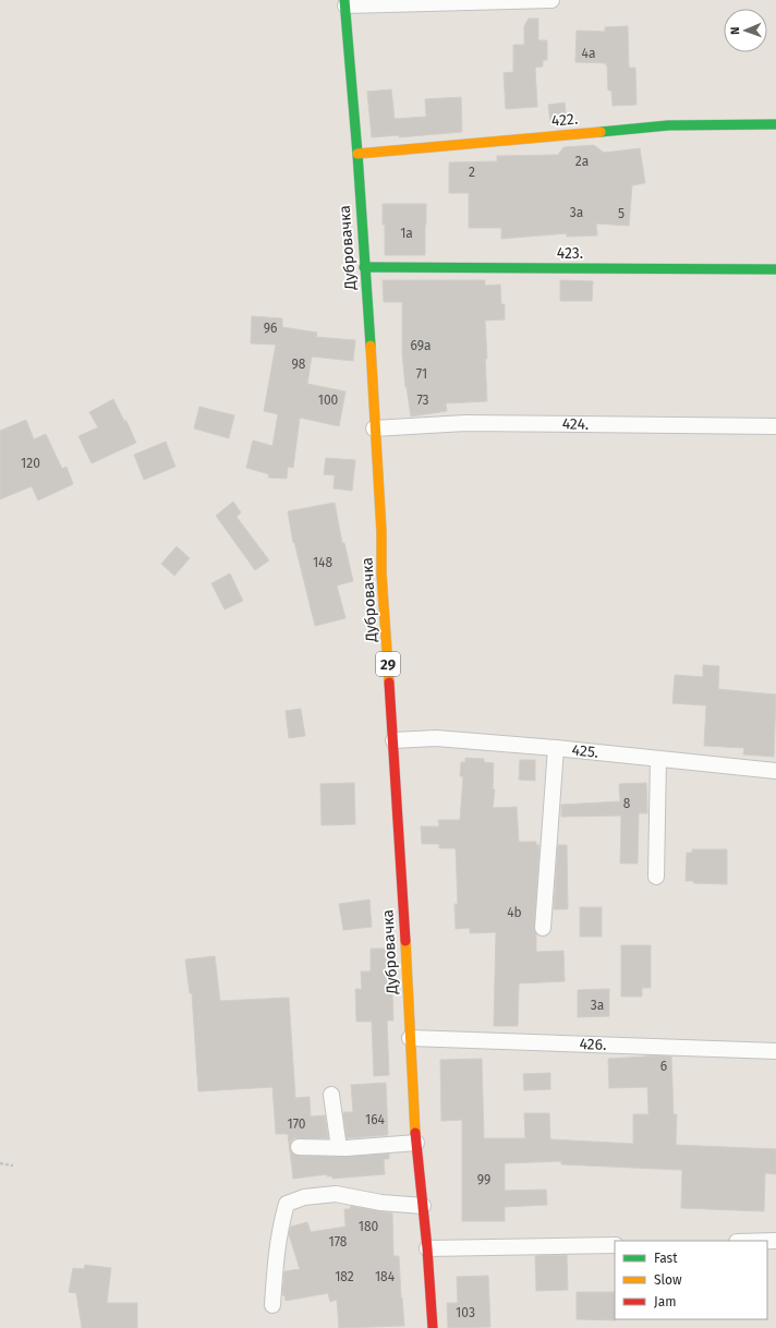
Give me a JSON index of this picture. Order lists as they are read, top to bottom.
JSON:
{
  "streets": {
    "main road": [
      "422.",
      "Дубровачка",
      "423.",
      "29"
    ],
    "street": ["424.", "425.", "426."]
  },
  "crossings": [
    ["422.", "Дубровачка"],
    ["Дубровачка", "423."],
    ["Дубровачка", "424."],
    ["Дубровачка", "425."],
    ["Дубровачка", "426."]
  ],
  "house_numbers": [
    "4a",
    "2a",
    "2",
    "3a",
    "5",
    "1a",
    "96",
    "69a",
    "98",
    "71",
    "100",
    "73",
    "120",
    "148",
    "8",
    "4b",
    "3a",
    "6",
    "164",
    "170",
    "99",
    "180",
    "178",
    "182",
    "184",
    "103"
  ],
  "legend": ["Fast", "Slow", "Jam"],
  "north": "left"
}
